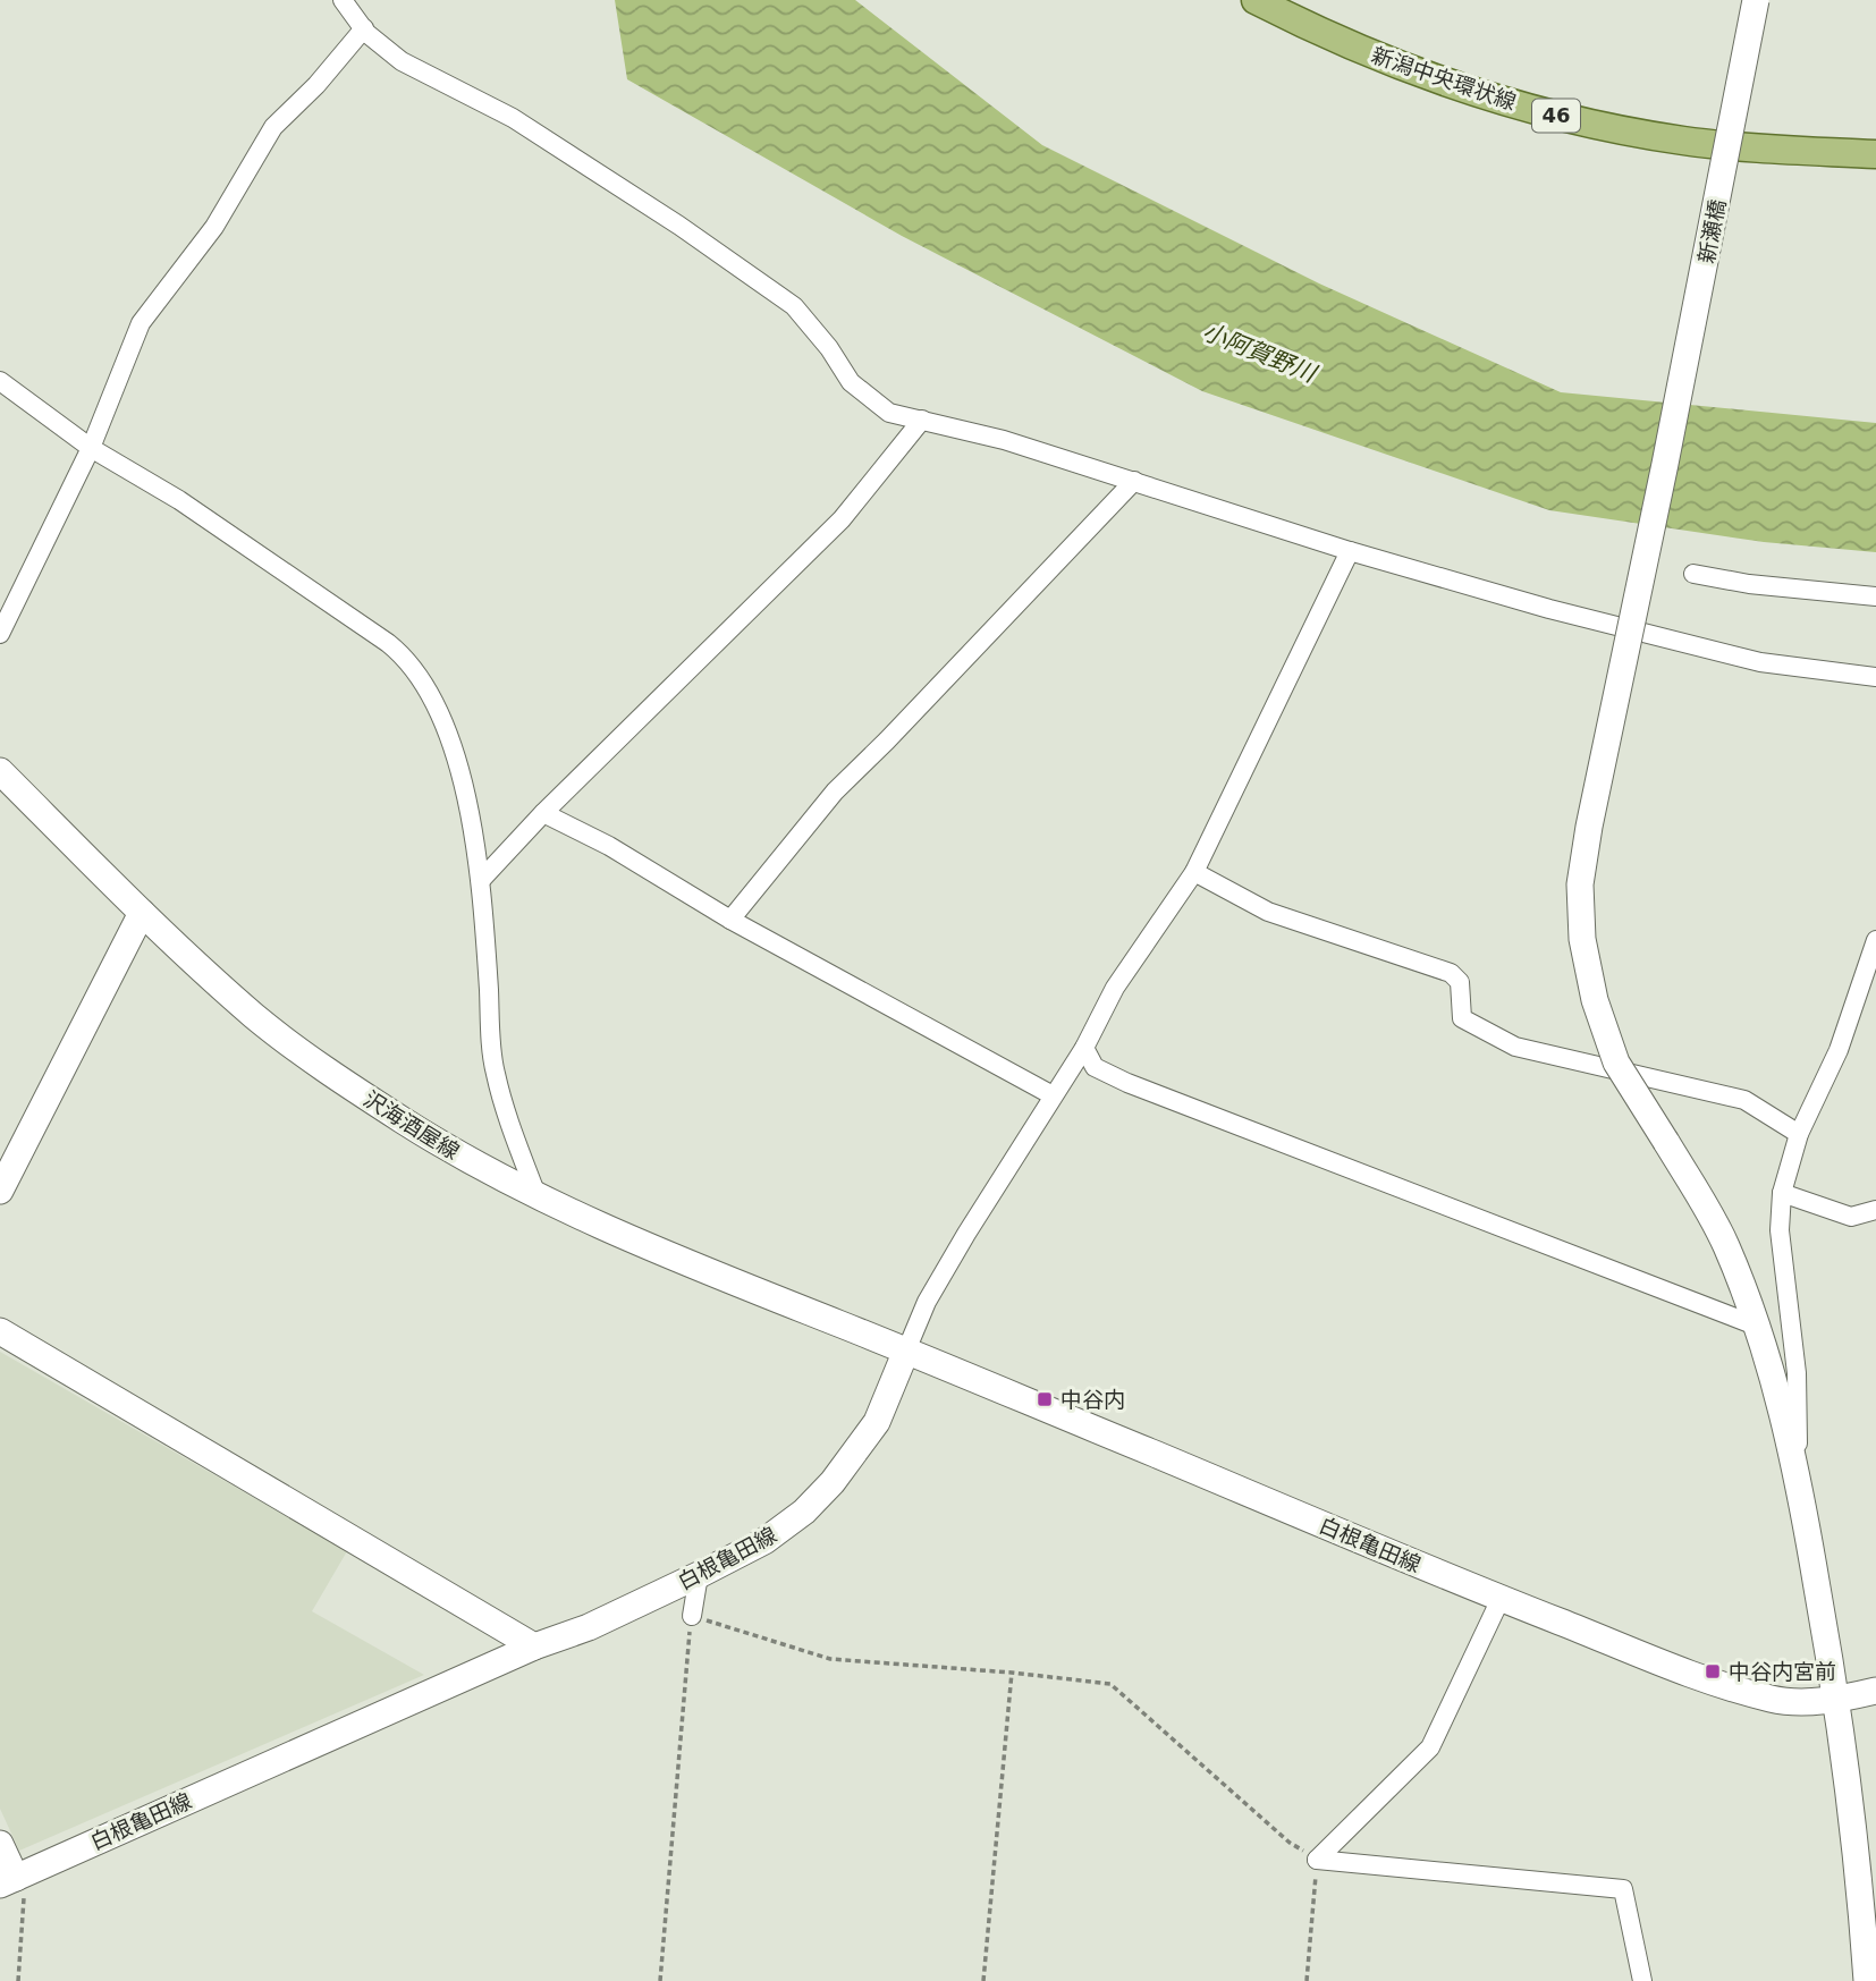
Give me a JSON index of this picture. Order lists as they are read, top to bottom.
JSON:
{
  "streets": {
    "main road": [
      "新潟中央環状線",
      "46",
      "新瀬橋",
      "沢海酒屋線",
      "白根亀田線"
    ]
  },
  "crossings": [
    ["新瀬橋", "白根亀田線"],
    ["沢海酒屋線", "白根亀田線"]
  ],
  "water": ["小阿賀野川"],
  "places": {
    "transit": ["中谷内", "中谷内宮前"]
  }
}
